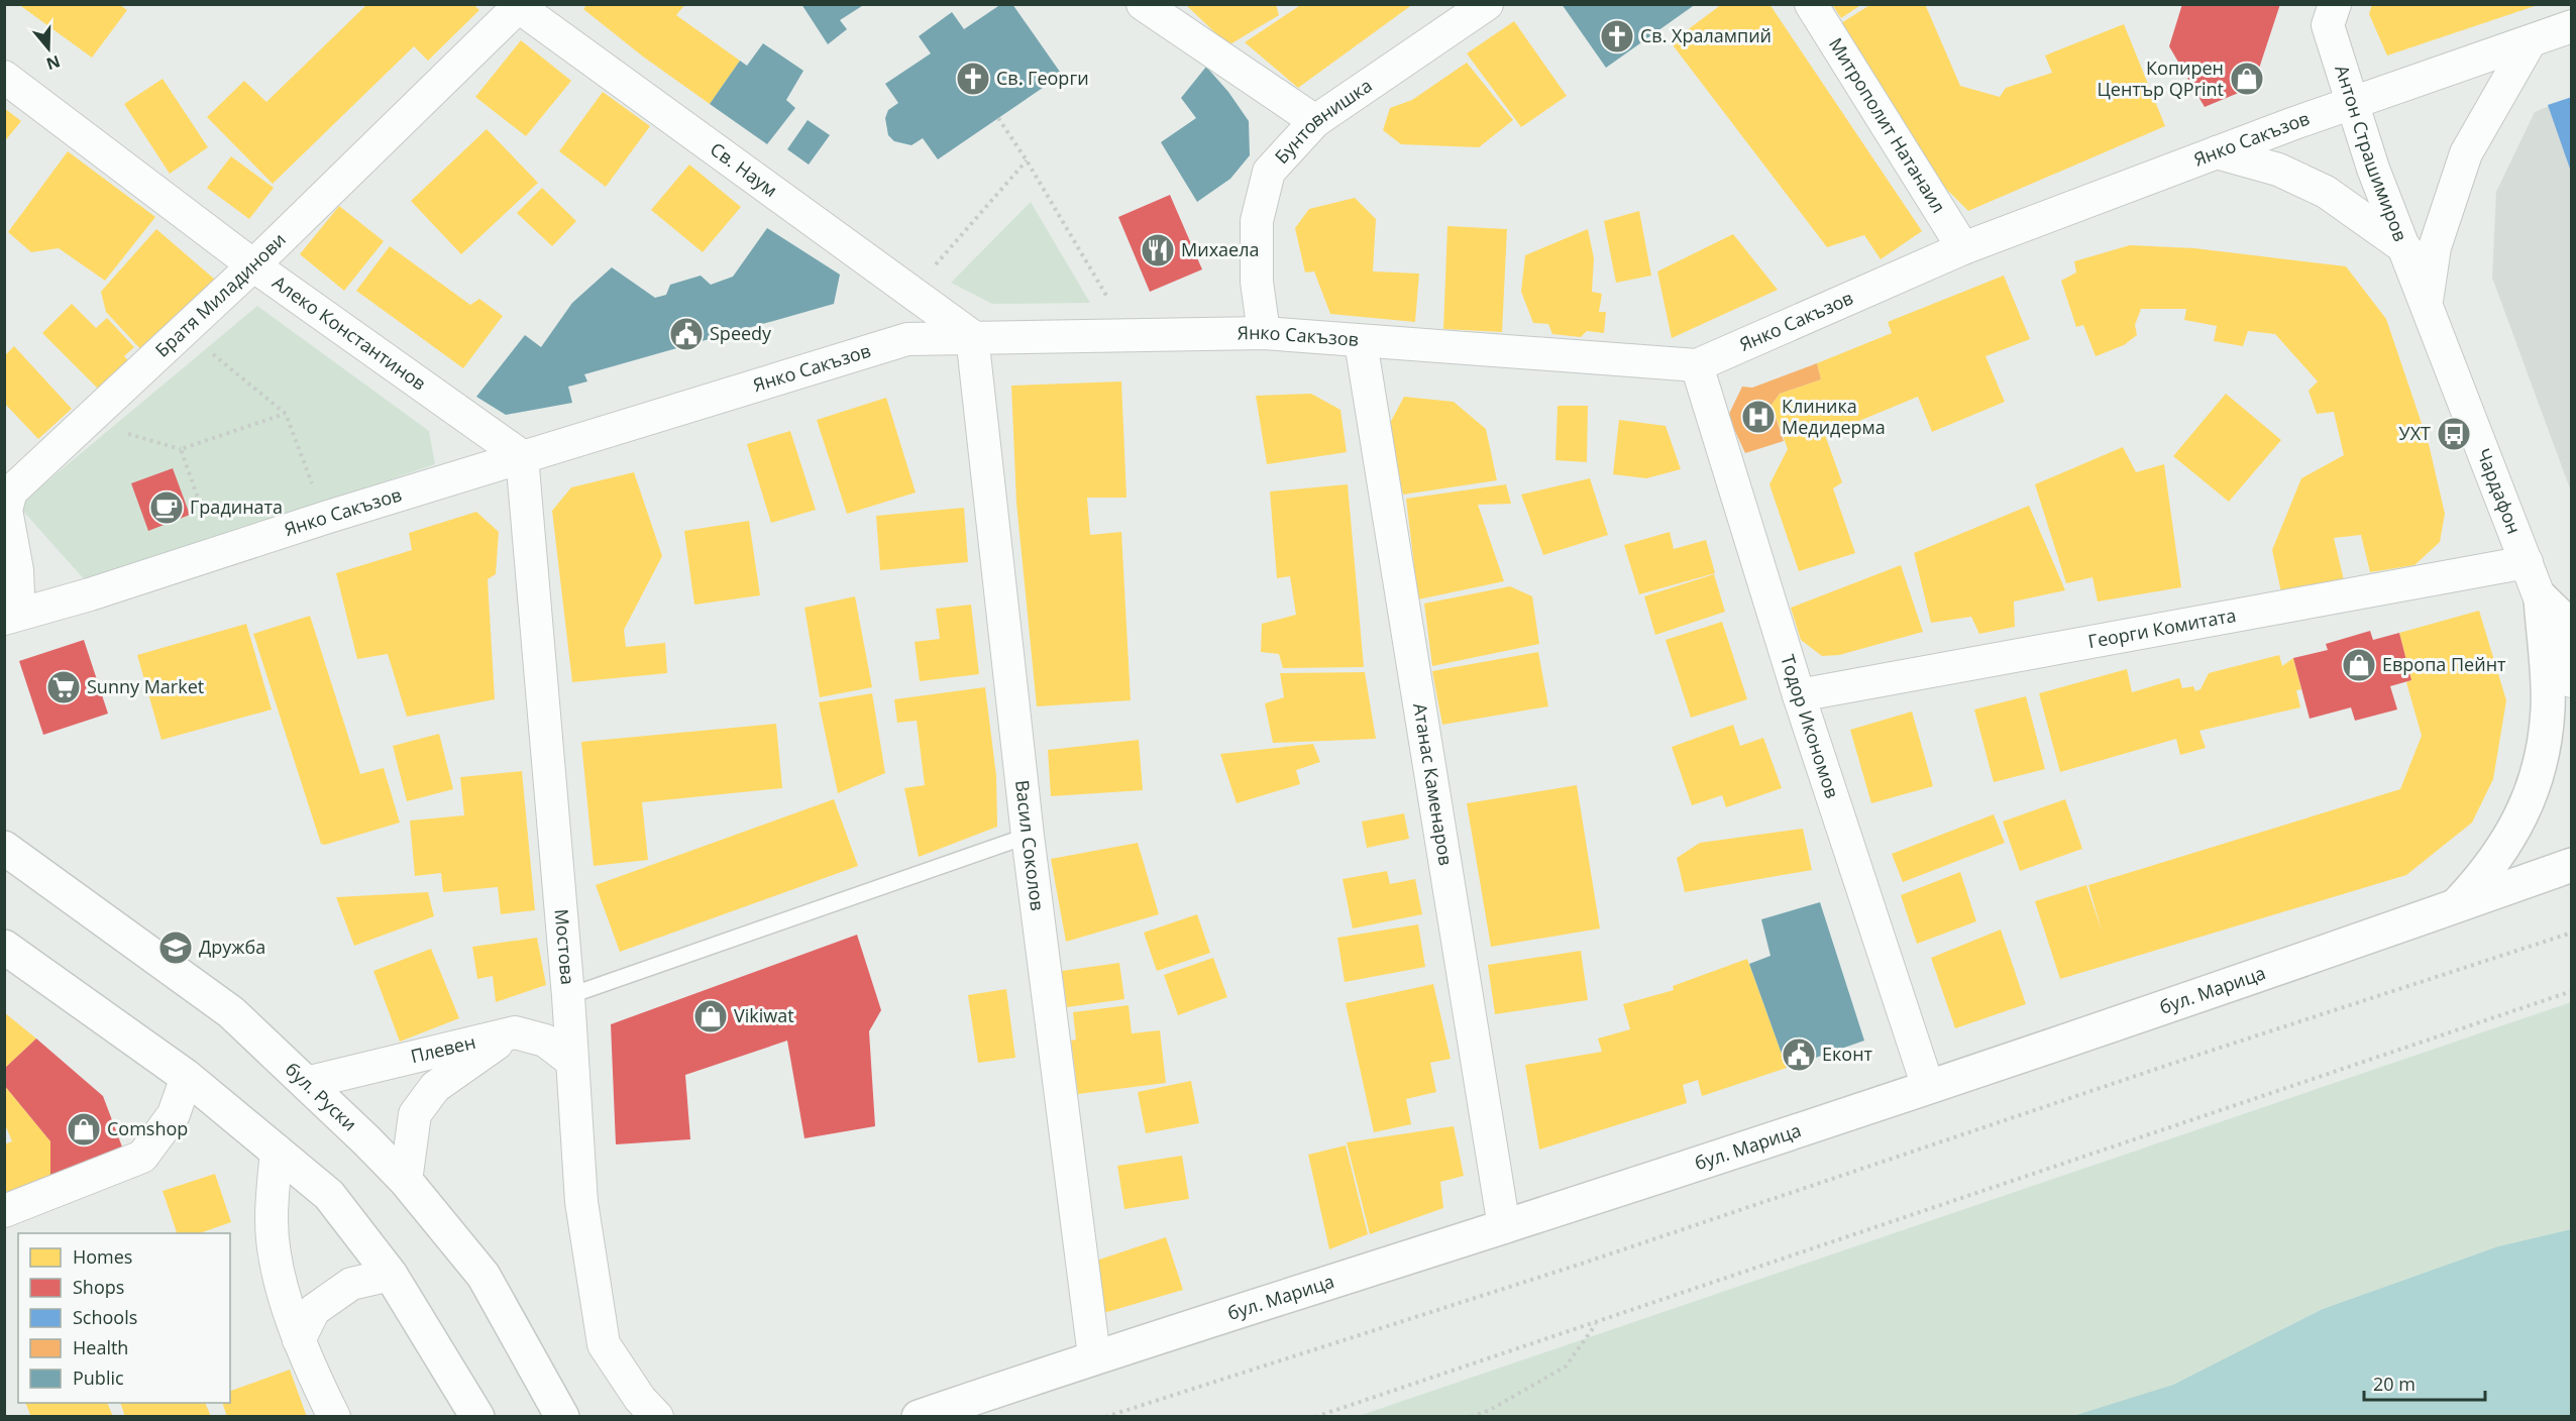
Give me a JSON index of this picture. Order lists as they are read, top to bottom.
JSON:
{
  "streets": {
    "street": [
      "Бунтовнишка",
      "Митрополит Натанаил",
      "Янко Сакъзов",
      "Антон Страшимиров",
      "Св. Наум",
      "Братя Миладинови",
      "Алеко Константинов",
      "Чардафон",
      "Георги Комитата",
      "Тодор Икономов",
      "Атанас Каменаров",
      "Васил Соколов",
      "Мостова",
      "бул. Марица",
      "Плевен",
      "бул. Руски"
    ]
  },
  "crossings": [
    ["Бунтовнишка", "Янко Сакъзов"],
    ["Митрополит Натанаил", "Янко Сакъзов"],
    ["Янко Сакъзов", "Антон Страшимиров"],
    ["Янко Сакъзов", "Св. Наум"],
    ["Янко Сакъзов", "Алеко Константинов"],
    ["Янко Сакъзов", "Тодор Икономов"],
    ["Янко Сакъзов", "Атанас Каменаров"],
    ["Янко Сакъзов", "Васил Соколов"],
    ["Янко Сакъзов", "Мостова"],
    ["Антон Страшимиров", "Чардафон"],
    ["Св. Наум", "Братя Миладинови"],
    ["Св. Наум", "Васил Соколов"],
    ["Братя Миладинови", "Алеко Константинов"],
    ["Алеко Константинов", "Мостова"],
    ["Чардафон", "Георги Комитата"],
    ["Георги Комитата", "Тодор Икономов"],
    ["Тодор Икономов", "бул. Марица"],
    ["Атанас Каменаров", "бул. Марица"],
    ["Васил Соколов", "бул. Марица"],
    ["Мостова", "Плевен"],
    ["Плевен", "бул. Руски"]
  ],
  "places": {
    "church": ["Св. Хралампий", "Св. Георги"],
    "shop": [
      "Копирен Център QPrint",
      "Европа Пейнт",
      "Vikiwat",
      "Comshop"
    ],
    "restaurant": ["Михаела"],
    "public building": ["Speedy", "Еконт"],
    "hospital": ["Клиника Медидерма"],
    "bus stop": ["УХТ"],
    "cafe": ["Градината"],
    "supermarket": ["Sunny Market"],
    "school or university": ["Дружба"]
  },
  "legend": [
    "Homes",
    "Shops",
    "Schools",
    "Health",
    "Public"
  ],
  "scale_bar": "20 m",
  "north": "bottom"
}
